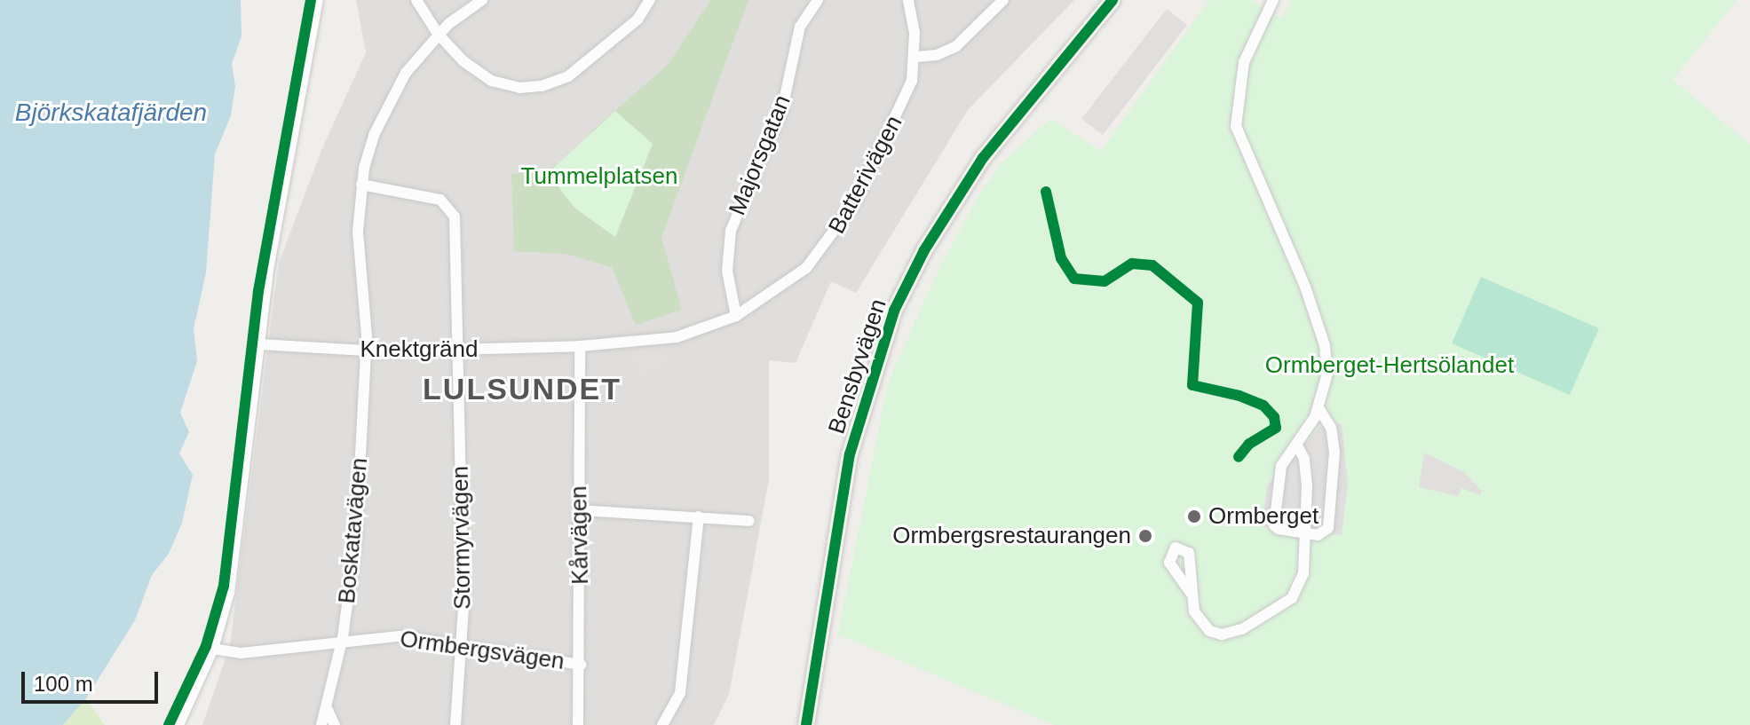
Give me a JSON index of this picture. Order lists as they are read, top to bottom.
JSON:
{
  "streets": {
    "main road": ["Bensbyvägen"],
    "street": [
      "Majorsgatan",
      "Batterivägen",
      "Knektgränd",
      "Boskatavägen",
      "Kårvägen",
      "Stormyrvägen",
      "Ormbergsvägen"
    ]
  },
  "crossings": [
    ["Majorsgatan", "Batterivägen"],
    ["Batterivägen", "Knektgränd"],
    ["Batterivägen", "Kårvägen"],
    ["Knektgränd", "Boskatavägen"],
    ["Knektgränd", "Kårvägen"],
    ["Knektgränd", "Stormyrvägen"],
    ["Boskatavägen", "Ormbergsvägen"],
    ["Kårvägen", "Ormbergsvägen"],
    ["Stormyrvägen", "Ormbergsvägen"]
  ],
  "districts": ["LULSUNDET"],
  "water": ["Björkskatafjärden"],
  "parks": ["Tummelplatsen", "Ormberget-Hertsölandet"],
  "places": ["Ormberget", "Ormbergsrestaurangen"],
  "scale_bar": "100 m"
}
